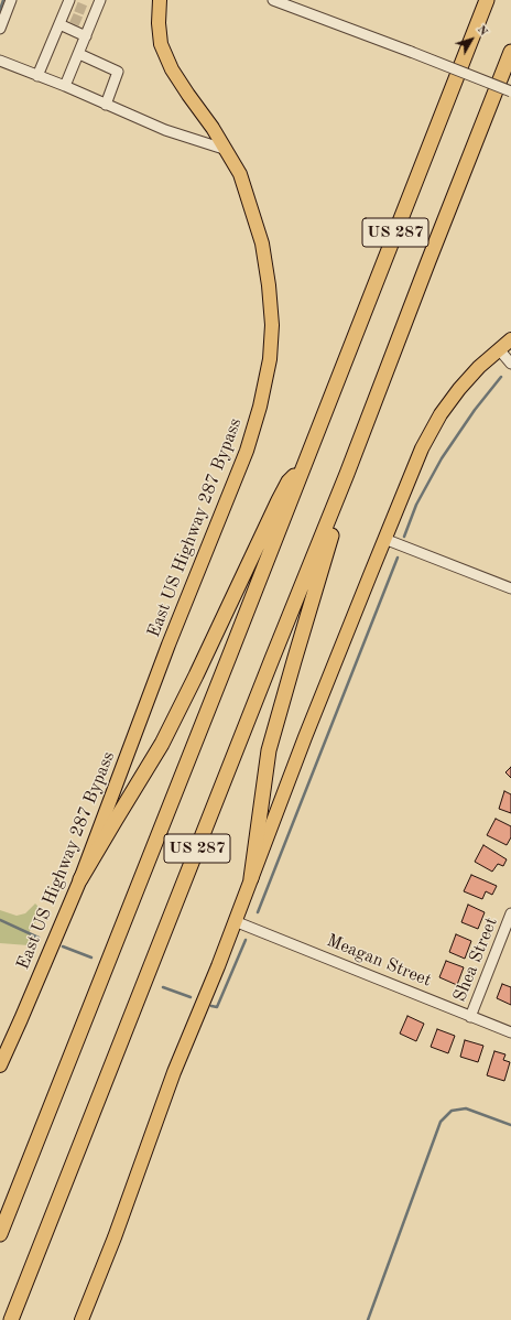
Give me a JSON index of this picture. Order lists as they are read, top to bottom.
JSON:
{
  "streets": {
    "highway": ["US 287"],
    "main road": ["East US Highway 287 Bypass"],
    "street": ["Shea Street", "Meagan Street"]
  },
  "crossings": [
    ["Shea Street", "Meagan Street"]
  ],
  "north": "top right"
}
